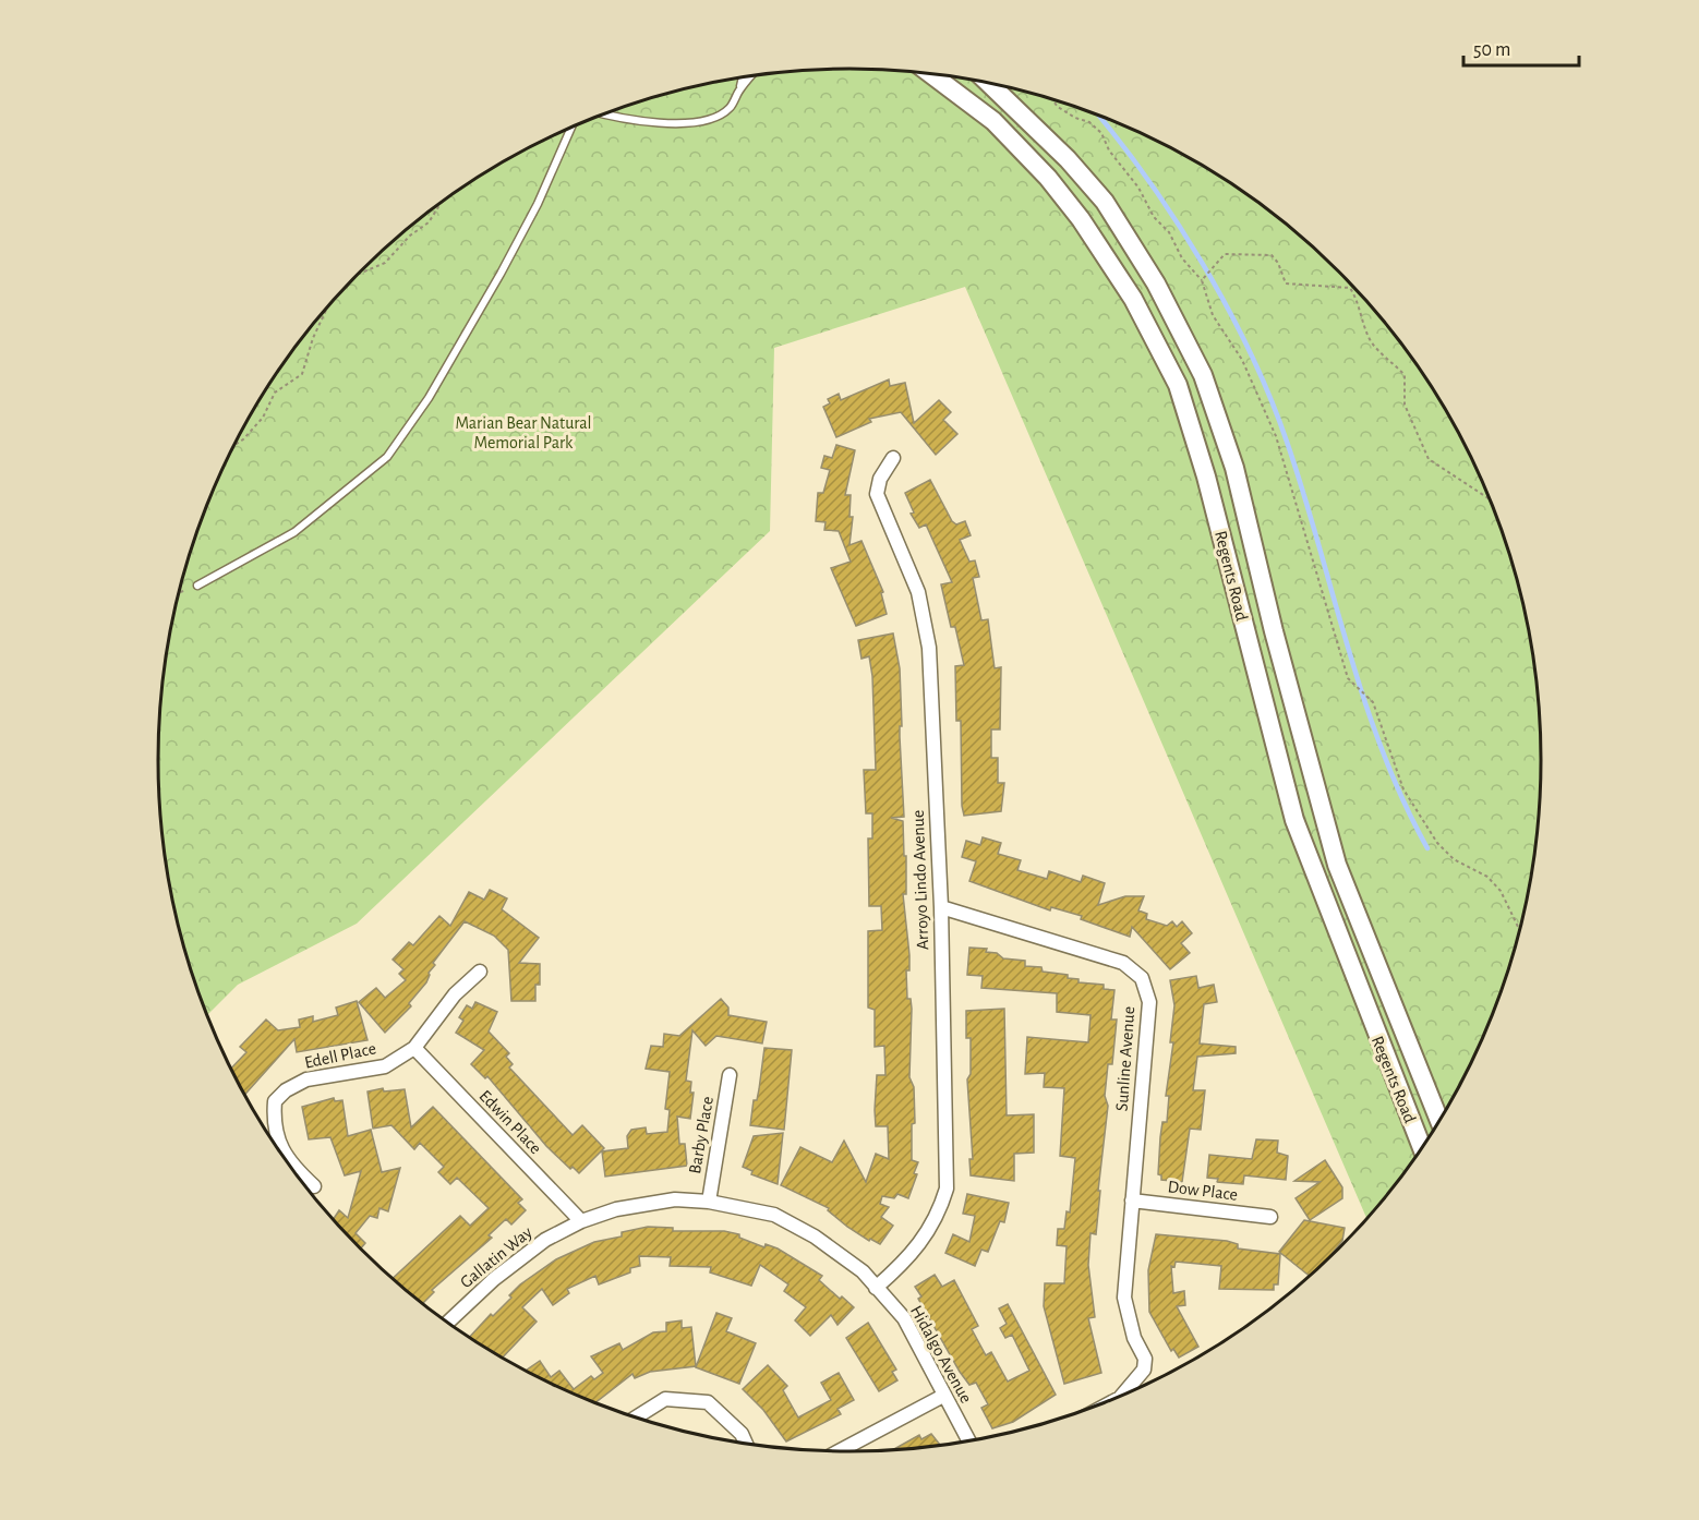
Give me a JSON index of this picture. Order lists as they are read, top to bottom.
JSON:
{
  "streets": {
    "main road": ["Regents Road"],
    "street": [
      "Arroyo Lindo Avenue",
      "Edell Place",
      "Sunline Avenue",
      "Edwin Place",
      "Barby Place",
      "Dow Place",
      "Gallatin Way",
      "Hidalgo Avenue"
    ]
  },
  "crossings": [
    ["Arroyo Lindo Avenue", "Sunline Avenue"],
    ["Arroyo Lindo Avenue", "Hidalgo Avenue"],
    ["Edell Place", "Edwin Place"],
    ["Sunline Avenue", "Dow Place"],
    ["Edwin Place", "Gallatin Way"],
    ["Edwin Place", "Hidalgo Avenue"],
    ["Barby Place", "Hidalgo Avenue"],
    ["Gallatin Way", "Hidalgo Avenue"]
  ],
  "parks": ["Marian Bear Natural Memorial Park"],
  "scale_bar": "50 m"
}
